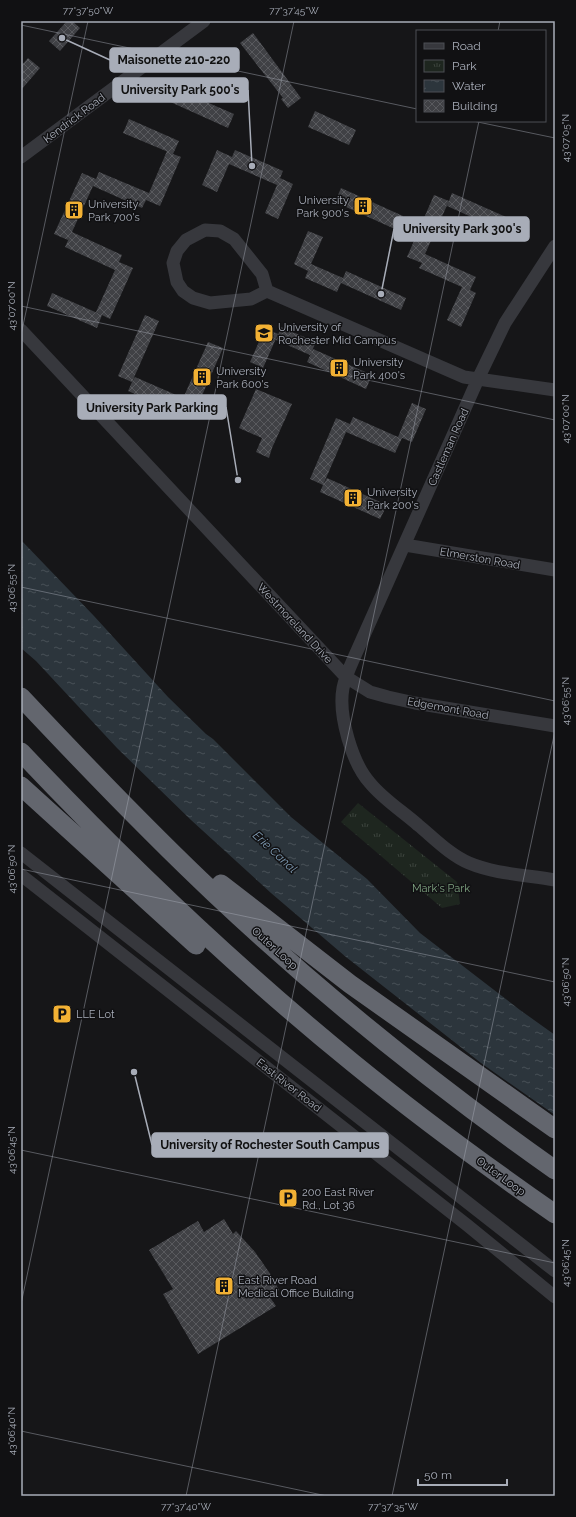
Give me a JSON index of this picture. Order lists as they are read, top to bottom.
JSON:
{
  "streets": {
    "highway": ["Outer Loop"],
    "street": [
      "Kendrick Road",
      "Castleman Road",
      "Elmerston Road",
      "Westmoreland Drive",
      "Edgemont Road",
      "East River Road"
    ]
  },
  "crossings": [
    ["Castleman Road", "Elmerston Road"],
    ["Castleman Road", "Westmoreland Drive"],
    ["Castleman Road", "Edgemont Road"],
    ["Westmoreland Drive", "Edgemont Road"]
  ],
  "water": ["Erie Canal"],
  "parks": ["Mark's Park"],
  "places": {
    "other": [
      "Maisonette 210-220",
      "University Park 500's",
      "University Park 300's",
      "University Park Parking",
      "University of Rochester South Campus"
    ],
    "building": [
      "University Park 900's",
      "University Park 700's",
      "University Park 400's",
      "University Park 600's",
      "University Park 200's",
      "East River Road Medical Office Building"
    ],
    "school or university": ["University of Rochester Mid Campus"],
    "parking": ["LLE Lot", "200 East River Rd., Lot 36"]
  },
  "legend": [
    "Road",
    "Park",
    "Water",
    "Building"
  ],
  "scale_bar": "50 m",
  "coordinates": [
    "77°37'50\"W",
    "77°37'45\"W",
    "43°07'05\"N",
    "43°07'00\"N",
    "43°06'55\"N",
    "43°06'50\"N",
    "43°06'45\"N",
    "43°06'40\"N",
    "77°37'40\"W",
    "77°37'35\"W"
  ]
}
